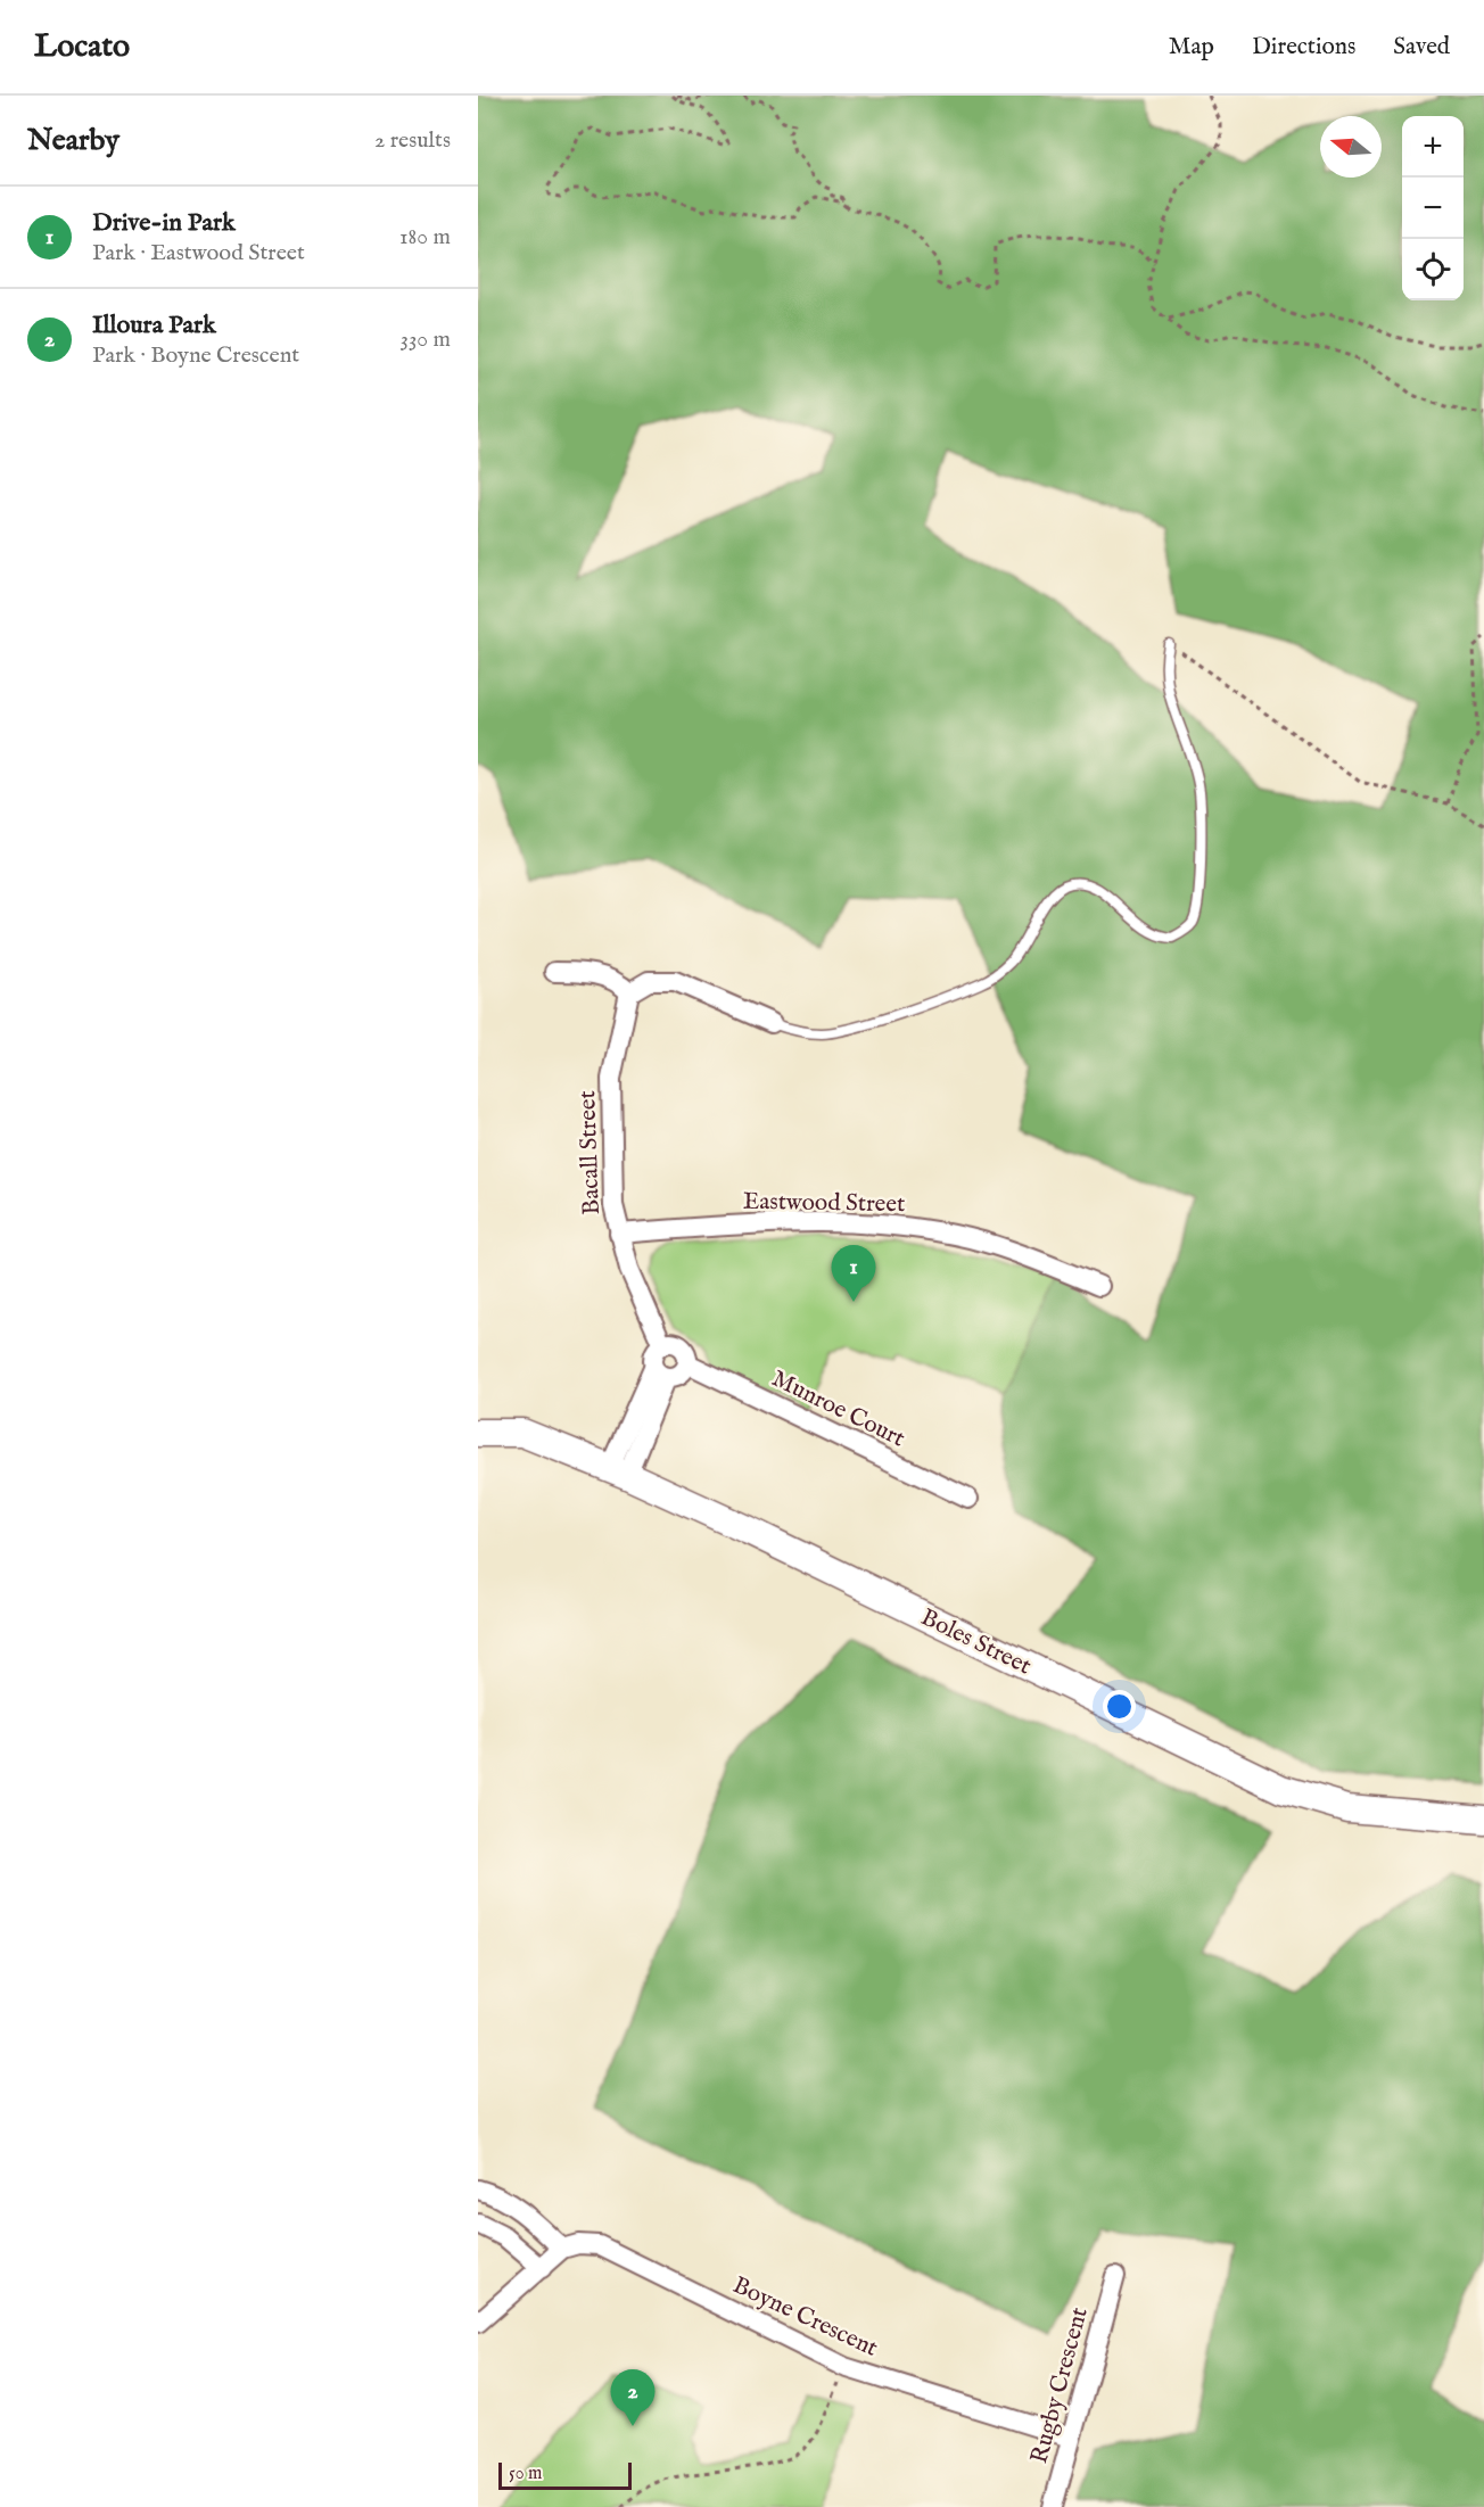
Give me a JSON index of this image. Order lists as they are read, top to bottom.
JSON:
{
  "streets": {
    "street": [
      "Bacall Street",
      "Eastwood Street",
      "Munroe Court",
      "Boles Street",
      "Boyne Crescent",
      "Rugby Crescent"
    ]
  },
  "crossings": [
    ["Bacall Street", "Eastwood Street"],
    ["Bacall Street", "Munroe Court"],
    ["Boyne Crescent", "Rugby Crescent"]
  ],
  "scale_bar": "50 m",
  "north": "left",
  "page": {
    "header": "Locato",
    "nav": ["Map", "Directions", "Saved"],
    "heading": ["Nearby", "2 results"],
    "map_buttons": ["+", "−"],
    "list": [
      {
        "mark": "1",
        "name": "Drive-in Park",
        "note": "Park · Eastwood Street",
        "value": "180 m"
      },
      {
        "mark": "2",
        "name": "Illoura Park",
        "note": "Park · Boyne Crescent",
        "value": "330 m"
      }
    ],
    "pins": ["1", "2"],
    "scale": "50 m"
  }
}
